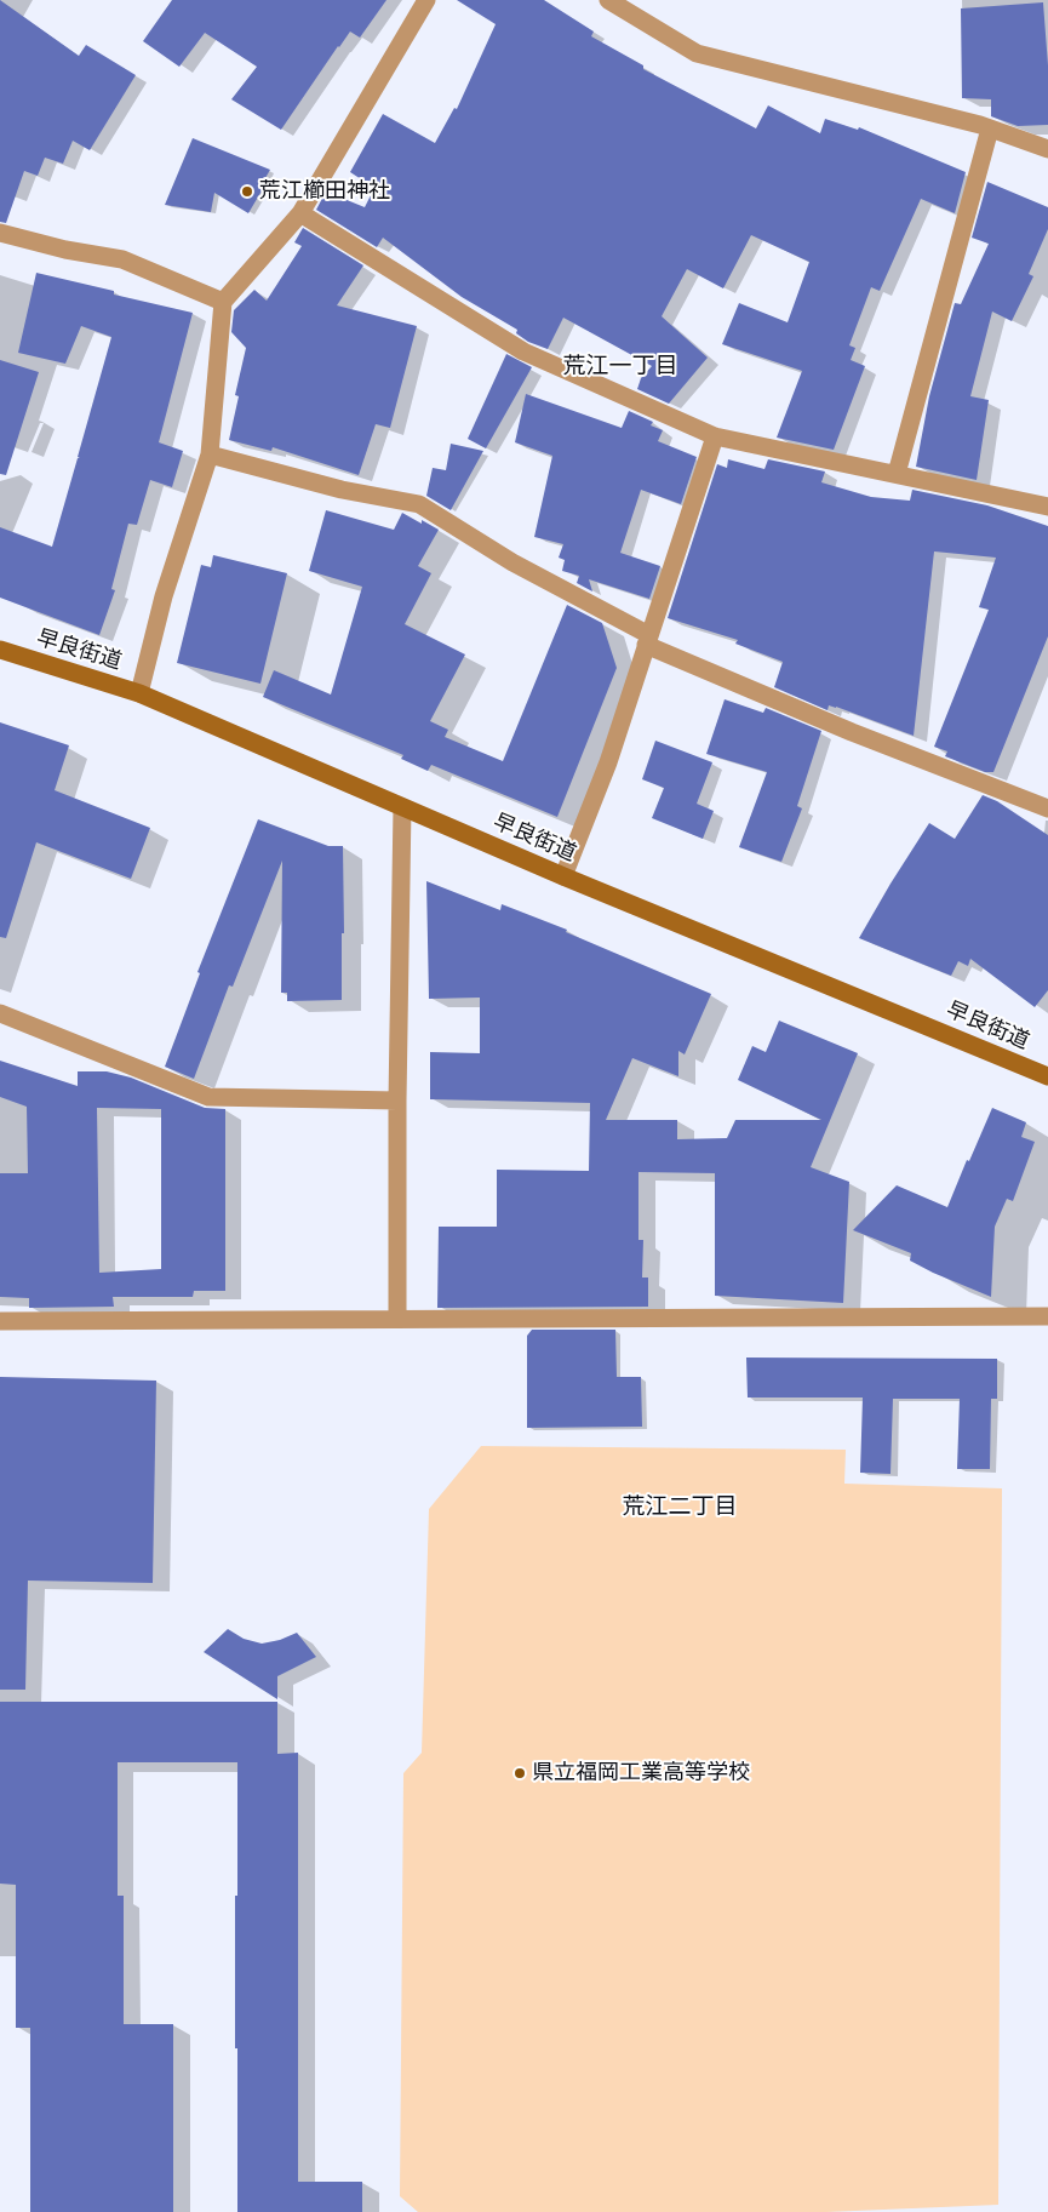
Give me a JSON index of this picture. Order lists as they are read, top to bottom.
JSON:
{
  "streets": {
    "street": ["早良街道"]
  },
  "districts": ["荒江一丁目", "荒江二丁目"],
  "places": ["荒江櫛田神社", "県立福岡工業高等学校"]
}
